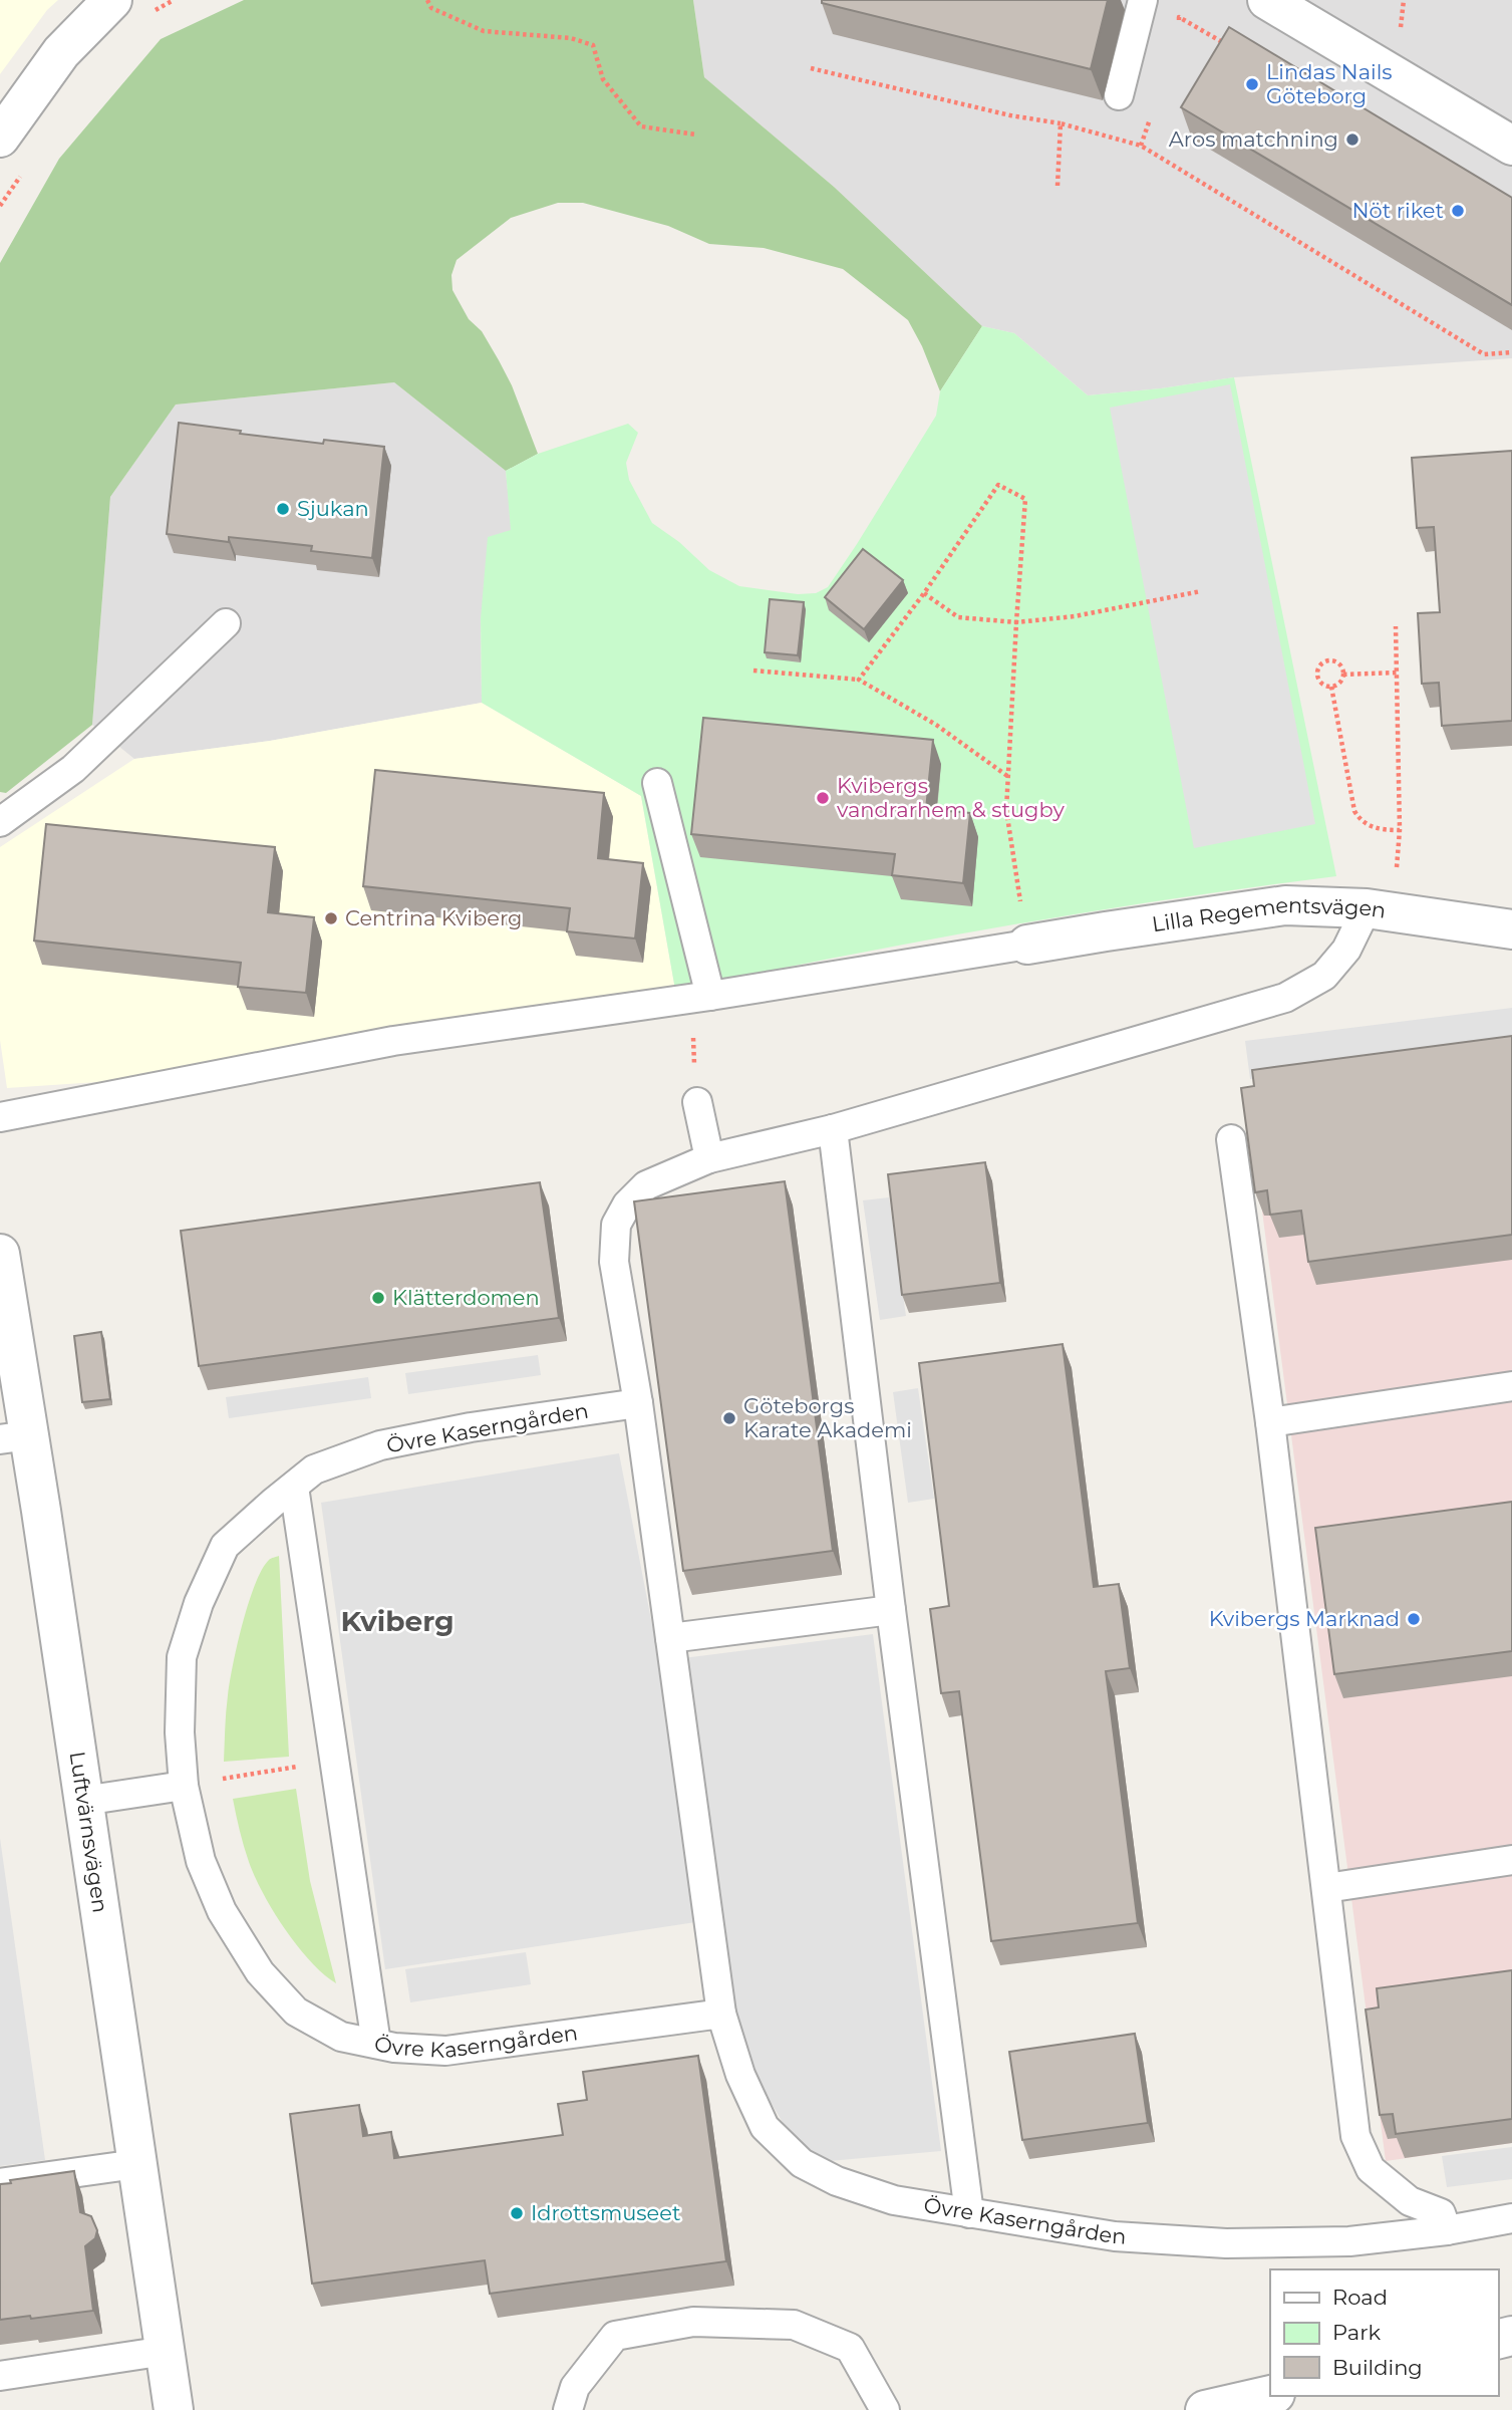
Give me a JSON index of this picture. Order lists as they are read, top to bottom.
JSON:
{
  "streets": {
    "street": ["Lilla Regementsvägen", "Luftvärnsvägen"],
    "lane": ["Övre Kaserngården"]
  },
  "districts": ["Kviberg"],
  "places": [
    "Lindas Nails Göteborg",
    "Aros matchning",
    "Nöt riket",
    "Sjukan",
    "Kvibergs vandrarhem & stugby",
    "Centrina Kviberg",
    "Klätterdomen",
    "Göteborgs Karate Akademi",
    "Kvibergs Marknad",
    "Idrottsmuseet"
  ],
  "legend": ["Road", "Park", "Building"]
}
